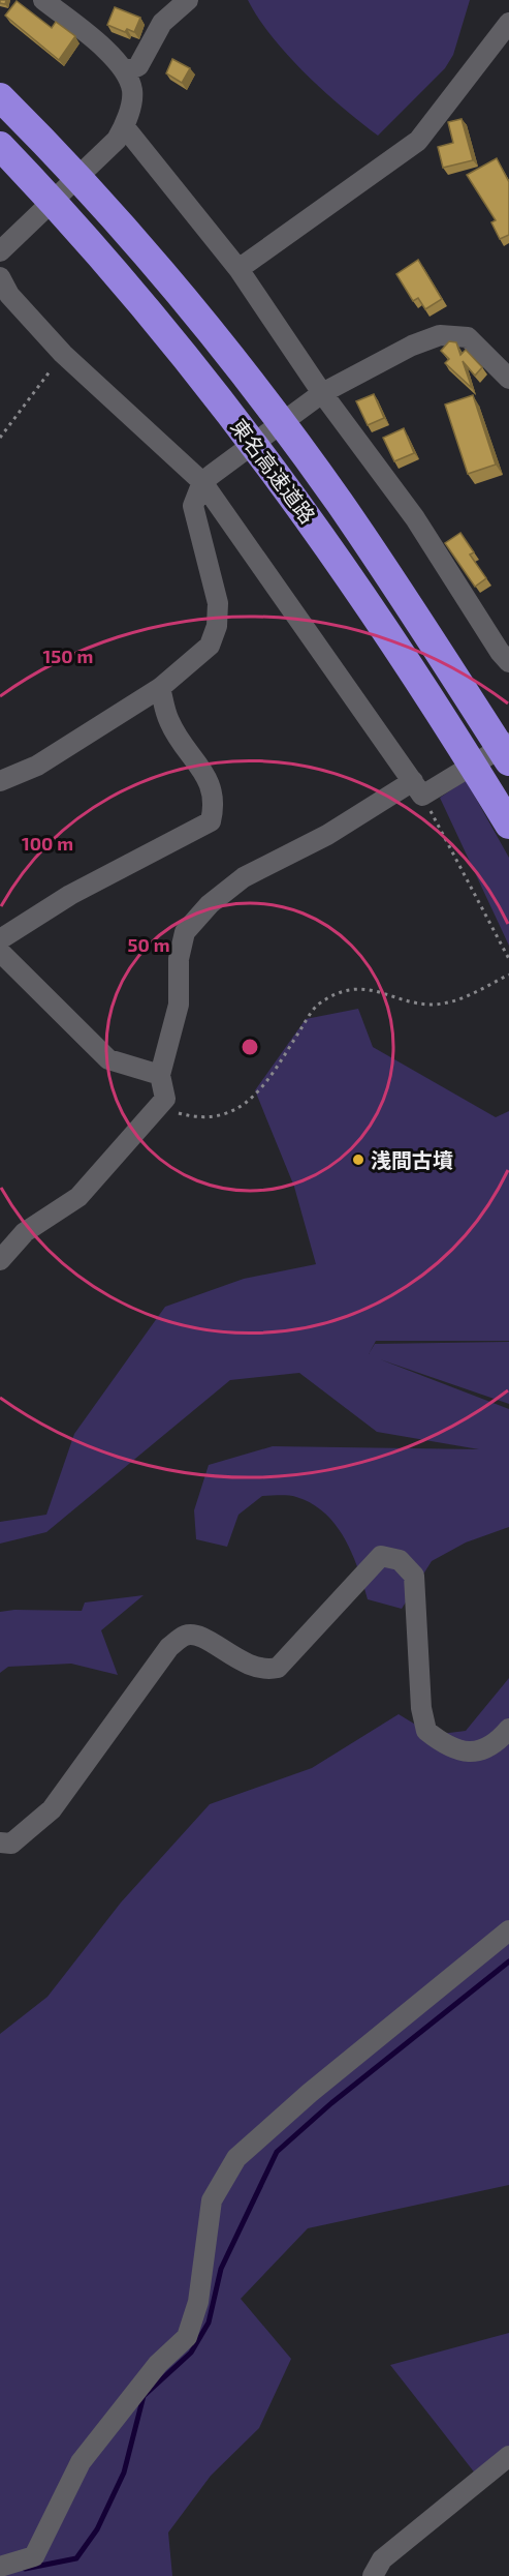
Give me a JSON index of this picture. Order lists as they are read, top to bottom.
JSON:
{
  "streets": {
    "highway": ["東名高速道路"]
  },
  "places": ["浅間古墳"],
  "rings": ["150 m", "100 m", "50 m"]
}
